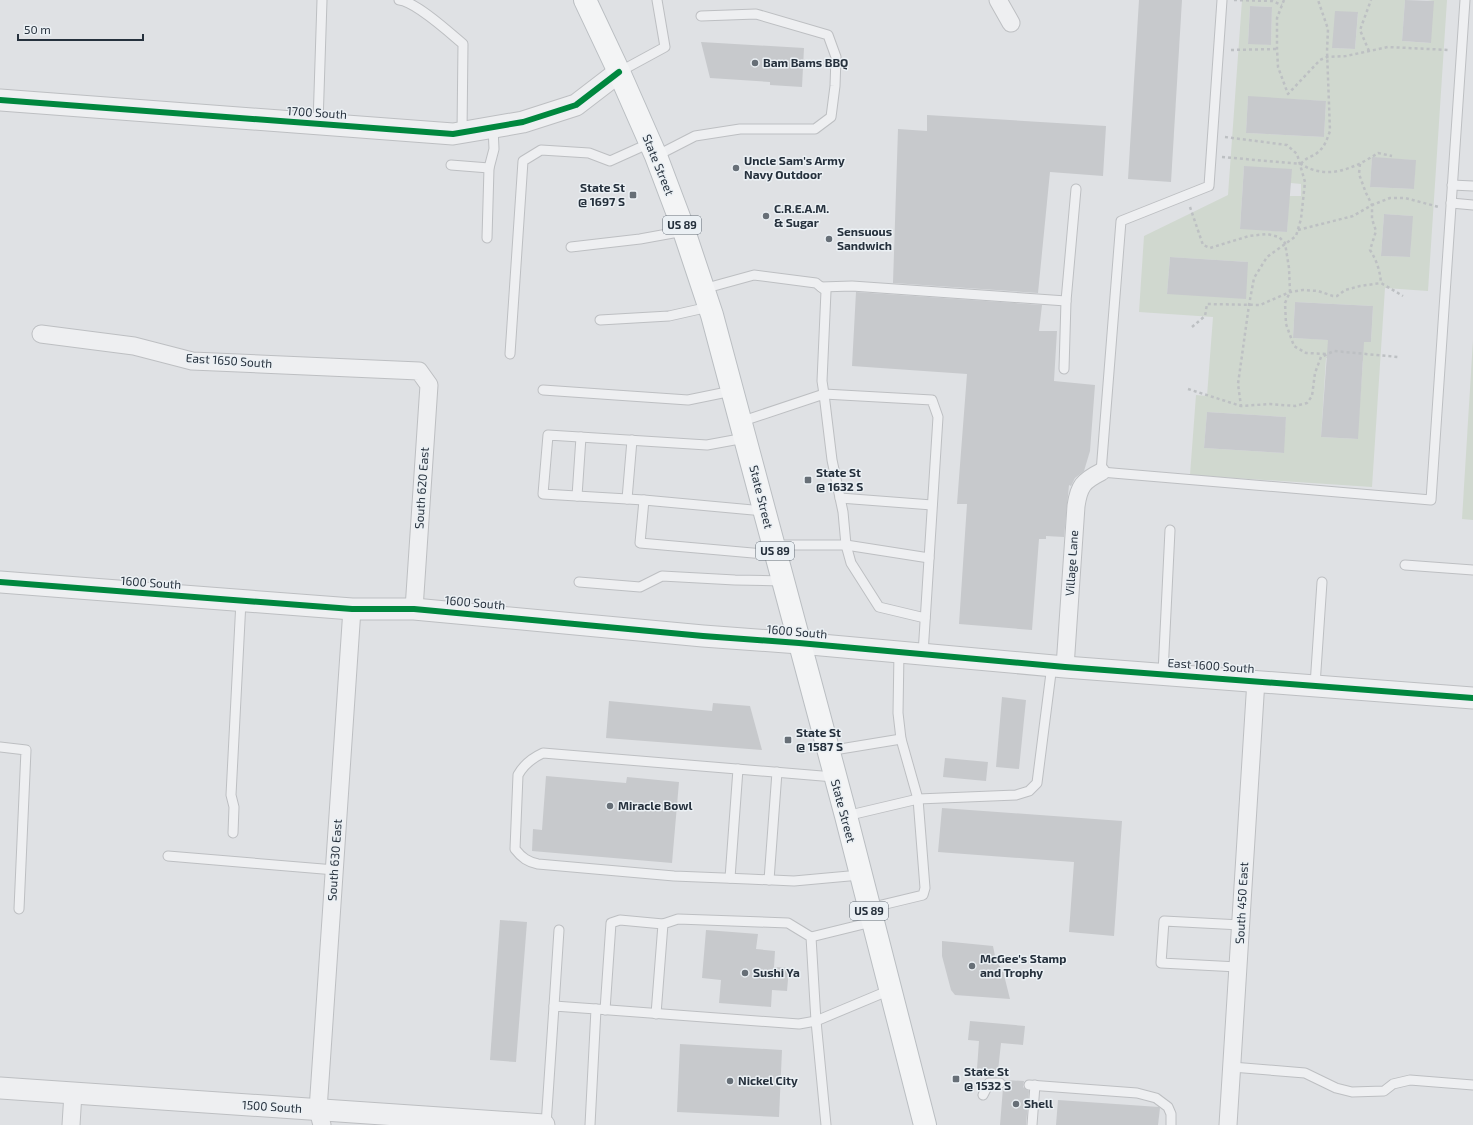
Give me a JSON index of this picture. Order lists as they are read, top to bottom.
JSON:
{
  "streets": {
    "main road": ["State Street", "US 89"],
    "street": [
      "1700 South",
      "East 1650 South",
      "South 620 East",
      "Village Lane",
      "1600 South",
      "East 1600 South",
      "South 630 East",
      "South 450 East",
      "1500 South"
    ]
  },
  "crossings": [
    ["1700 South", "State Street"],
    ["State Street", "1600 South"],
    ["East 1650 South", "South 620 East"],
    ["South 620 East", "1600 South"],
    ["Village Lane", "East 1600 South"],
    ["1600 South", "East 1600 South"],
    ["1600 South", "South 630 East"],
    ["East 1600 South", "South 450 East"],
    ["South 630 East", "1500 South"]
  ],
  "places": {
    "other": [
      "Bam Bams BBQ",
      "Uncle Sam's Army Navy Outdoor",
      "C.R.E.A.M. & Sugar",
      "Sensuous Sandwich",
      "Miracle Bowl",
      "McGee's Stamp and Trophy",
      "Sushi Ya",
      "Nickel City",
      "Shell"
    ],
    "transit": [
      "State St @ 1697 S",
      "State St @ 1632 S",
      "State St @ 1587 S",
      "State St @ 1532 S"
    ]
  },
  "scale_bar": "50 m"
}
